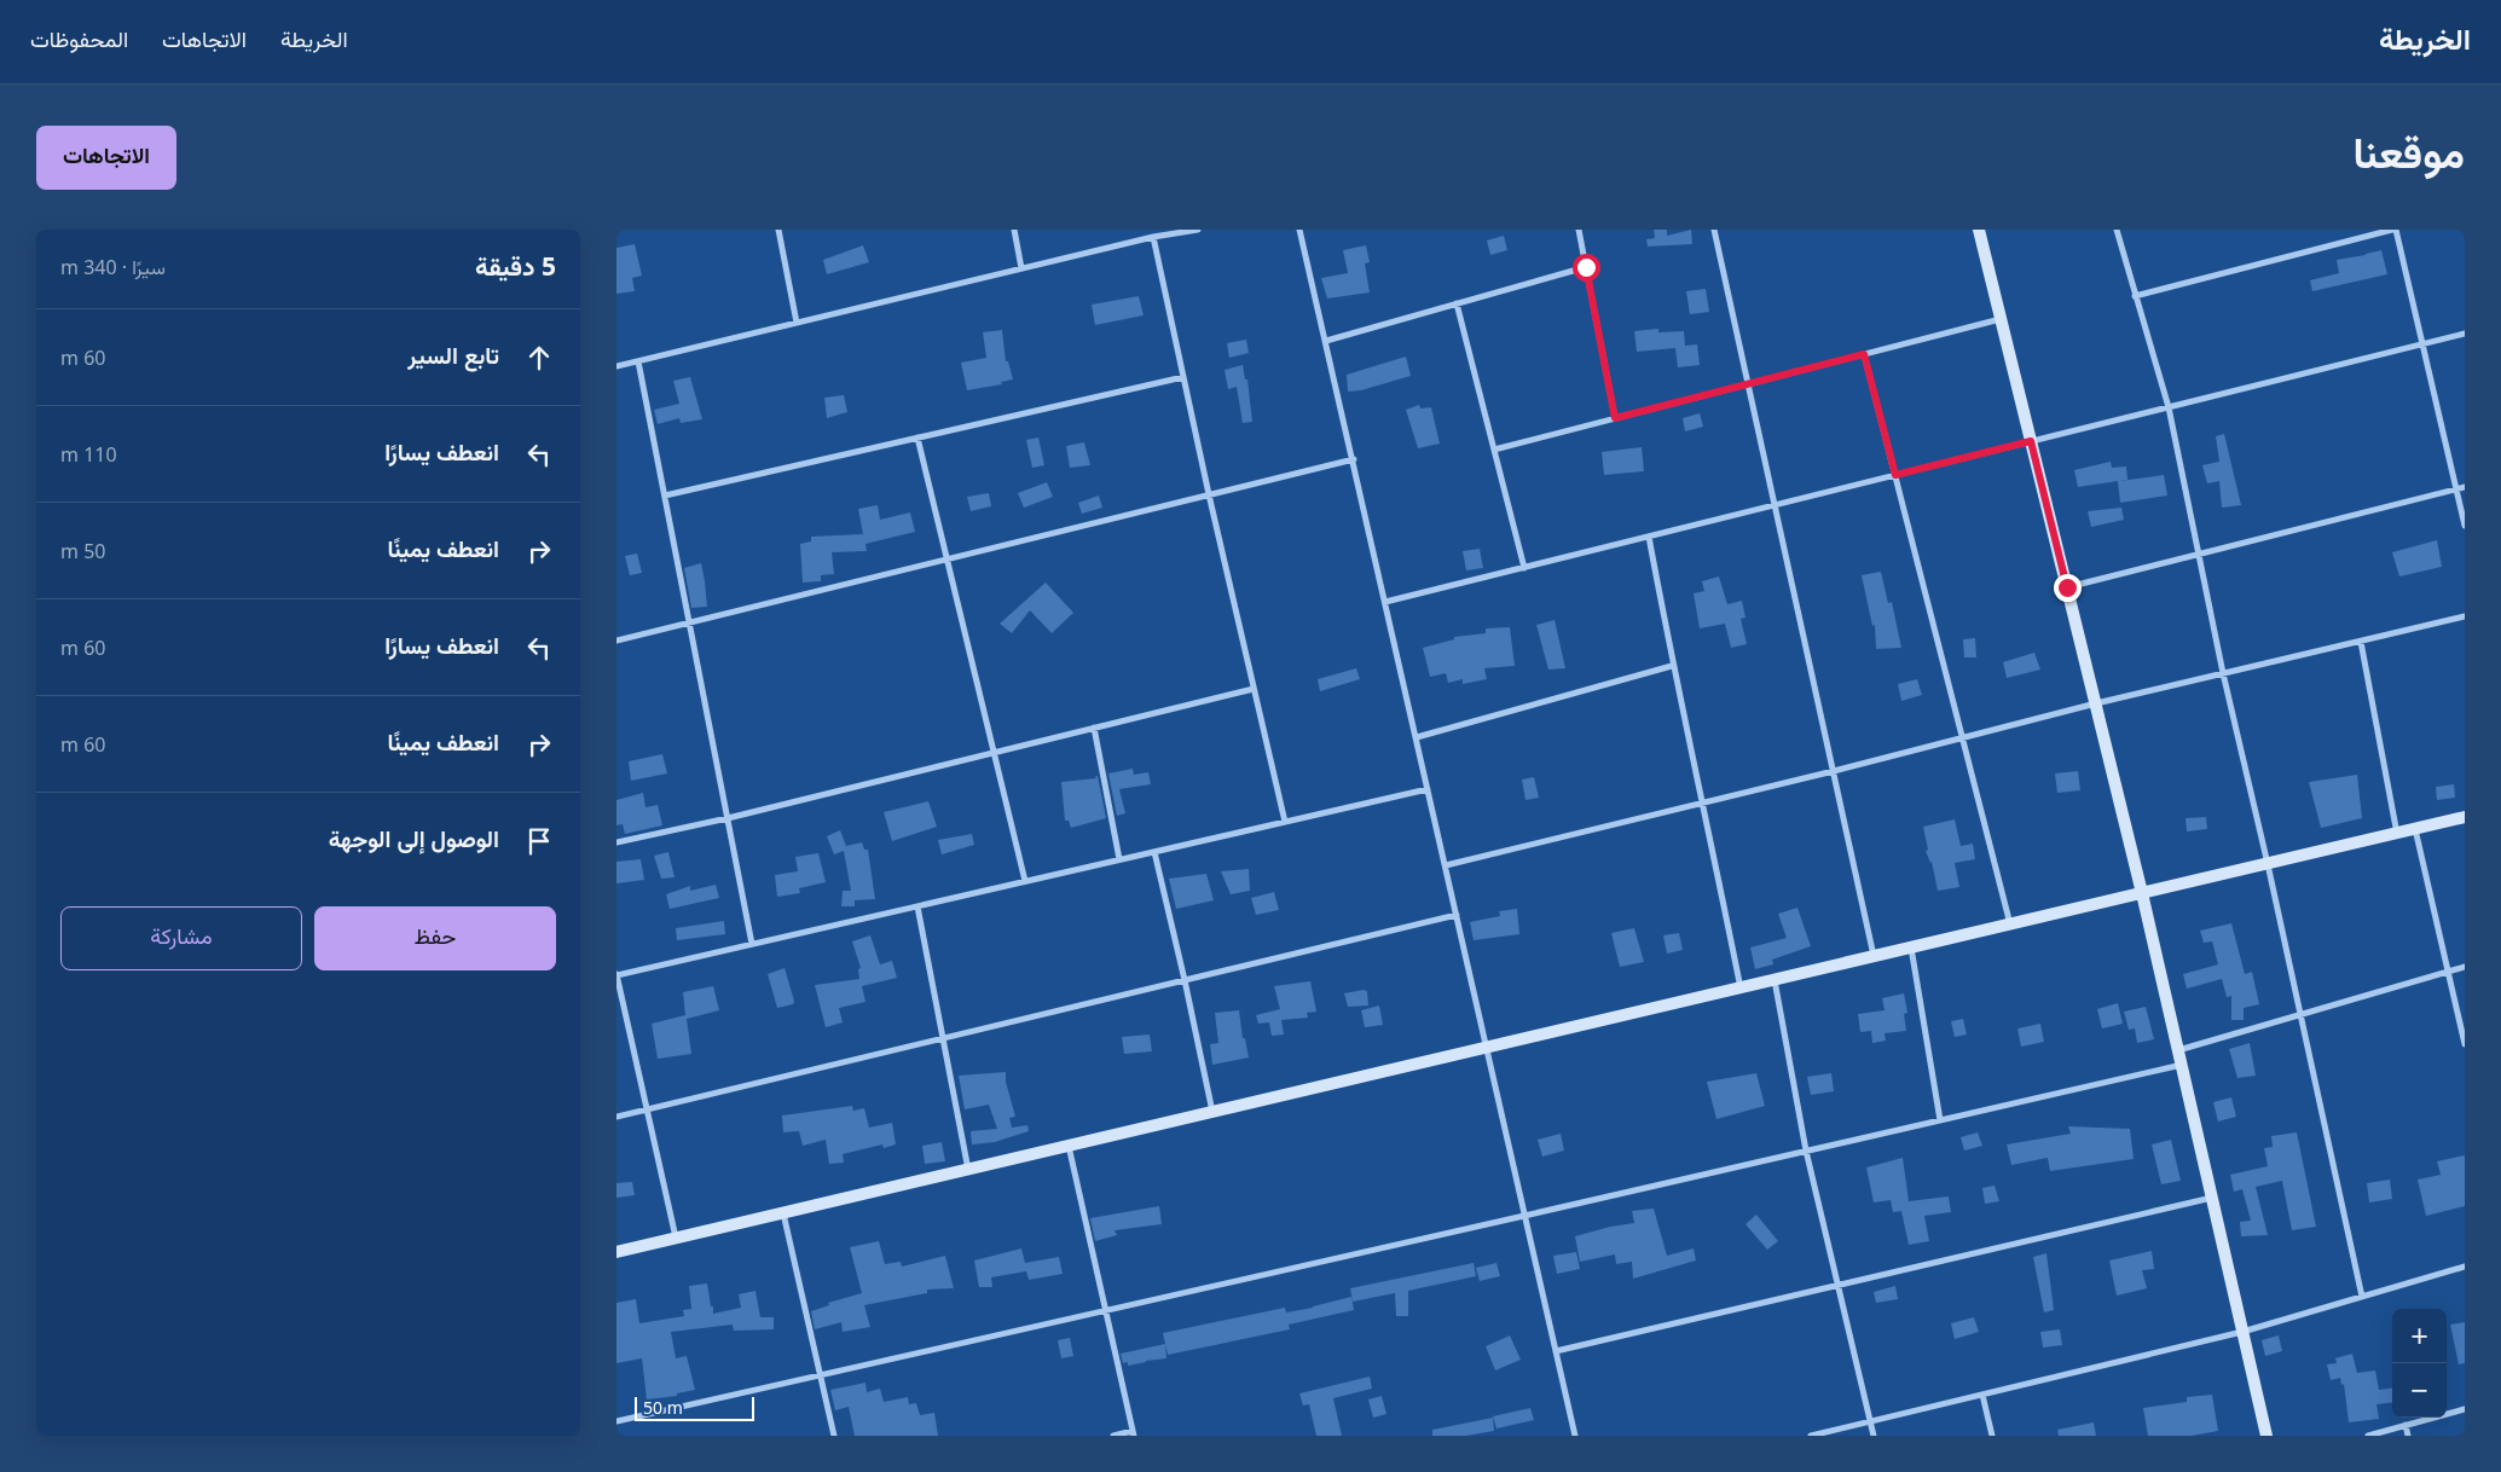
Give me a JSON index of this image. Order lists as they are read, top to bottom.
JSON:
{
  "scale_bar": "50 m",
  "page": {
    "header": "الخريطة",
    "nav": ["الخريطة", "الاتجاهات", "المحفوظات"],
    "title": "موقعنا",
    "buttons": [
      "الاتجاهات",
      ["حفظ", "مشاركة"]
    ],
    "heading": ["5 دقيقة", "سيرًا · 340 m"],
    "list": [
      ["تابع السير", "60 m"],
      ["انعطف يسارًا", "110 m"],
      ["انعطف يمينًا", "50 m"],
      ["انعطف يسارًا", "60 m"],
      ["انعطف يمينًا", "60 m"],
      "الوصول إلى الوجهة"
    ],
    "map_buttons": ["+", "−"],
    "scale": "50 m"
  }
}
